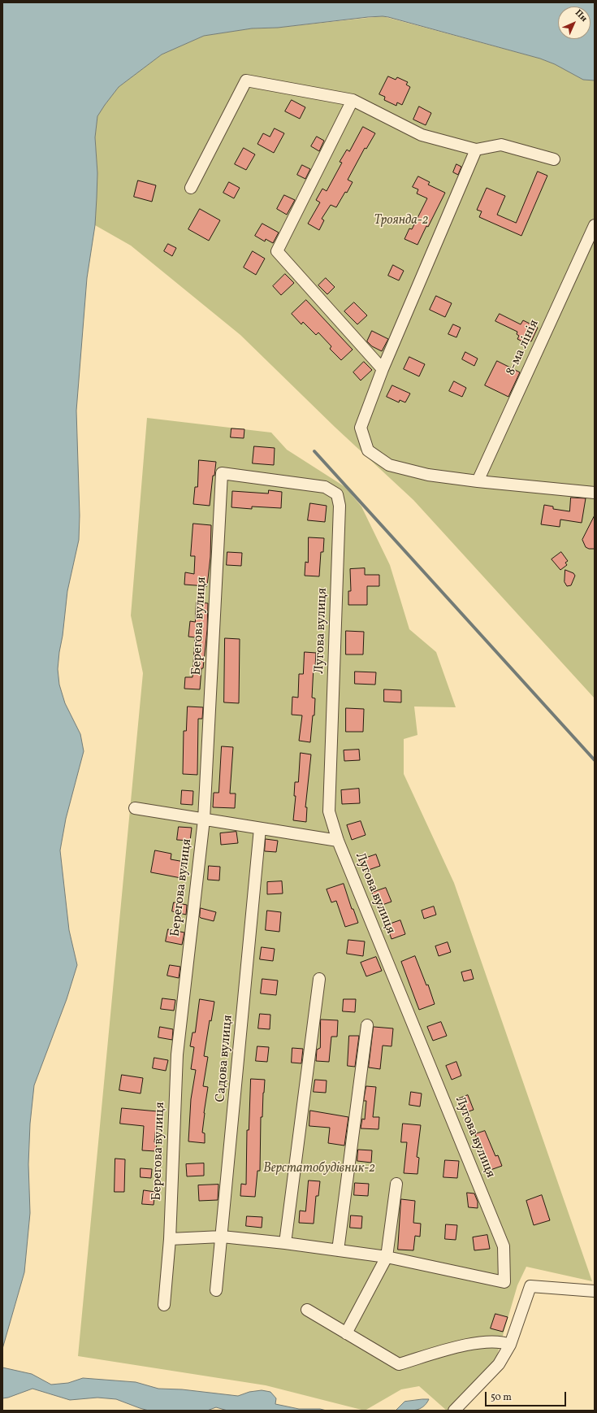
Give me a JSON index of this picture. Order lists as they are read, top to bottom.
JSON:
{
  "streets": {
    "street": [
      "8-ма лінія",
      "Берегова вулиця",
      "Лугова вулиця",
      "Садова вулиця"
    ]
  },
  "crossings": [
    ["Берегова вулиця", "Лугова вулиця"]
  ],
  "parks": ["Троянда-2", "Верстатобудівник-2"],
  "scale_bar": "50 m",
  "north": "top right"
}
